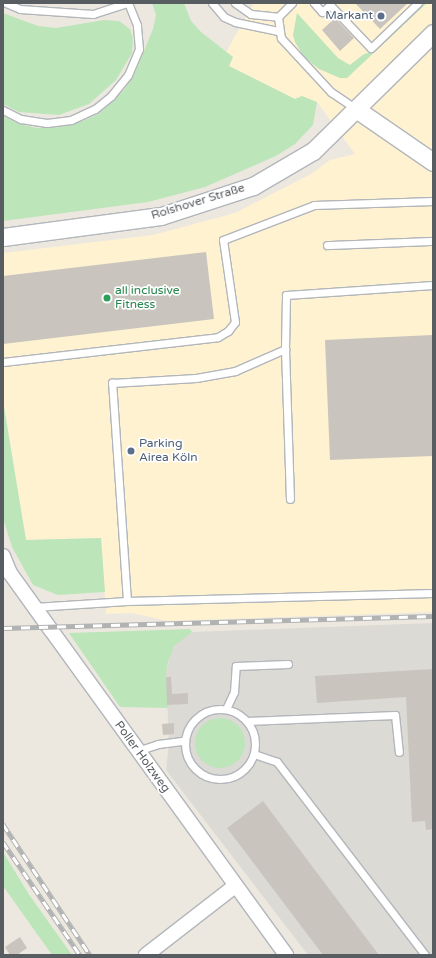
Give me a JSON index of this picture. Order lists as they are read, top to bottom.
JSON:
{
  "streets": {
    "street": ["Rolshover Straße", "Poller Holzweg"]
  },
  "places": ["Markant", "all inclusive Fitness", "Parking Airea Köln"]
}
